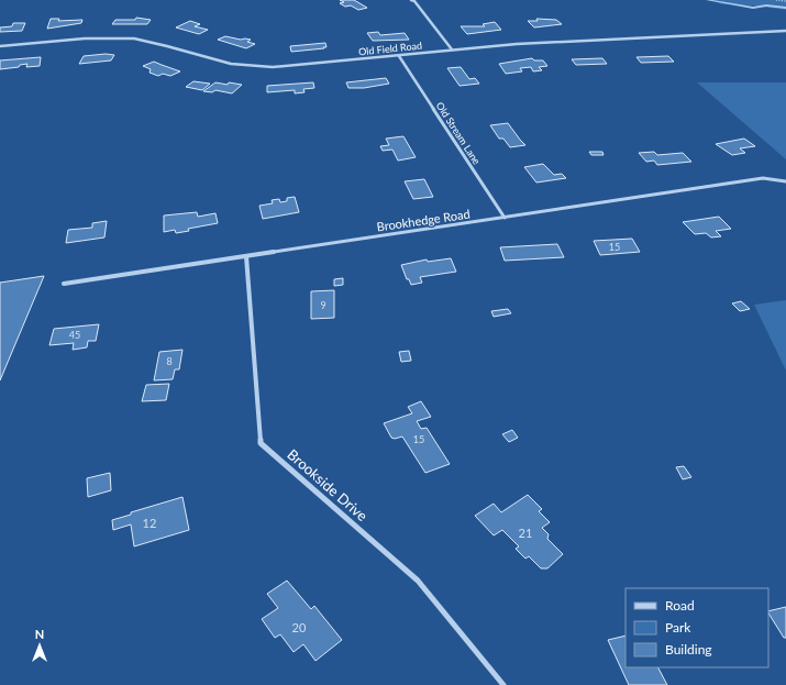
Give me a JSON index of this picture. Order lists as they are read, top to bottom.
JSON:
{
  "streets": {
    "street": [
      "Old Field Road",
      "Old Stream Lane",
      "Brookhedge Road",
      "Brookside Drive"
    ]
  },
  "crossings": [
    ["Old Field Road", "Old Stream Lane"],
    ["Old Stream Lane", "Brookhedge Road"],
    ["Brookhedge Road", "Brookside Drive"]
  ],
  "house_numbers": [
    "15",
    "9",
    "45",
    "8",
    "15",
    "12",
    "21",
    "20"
  ],
  "legend": ["Road", "Park", "Building"],
  "north": "top"
}
